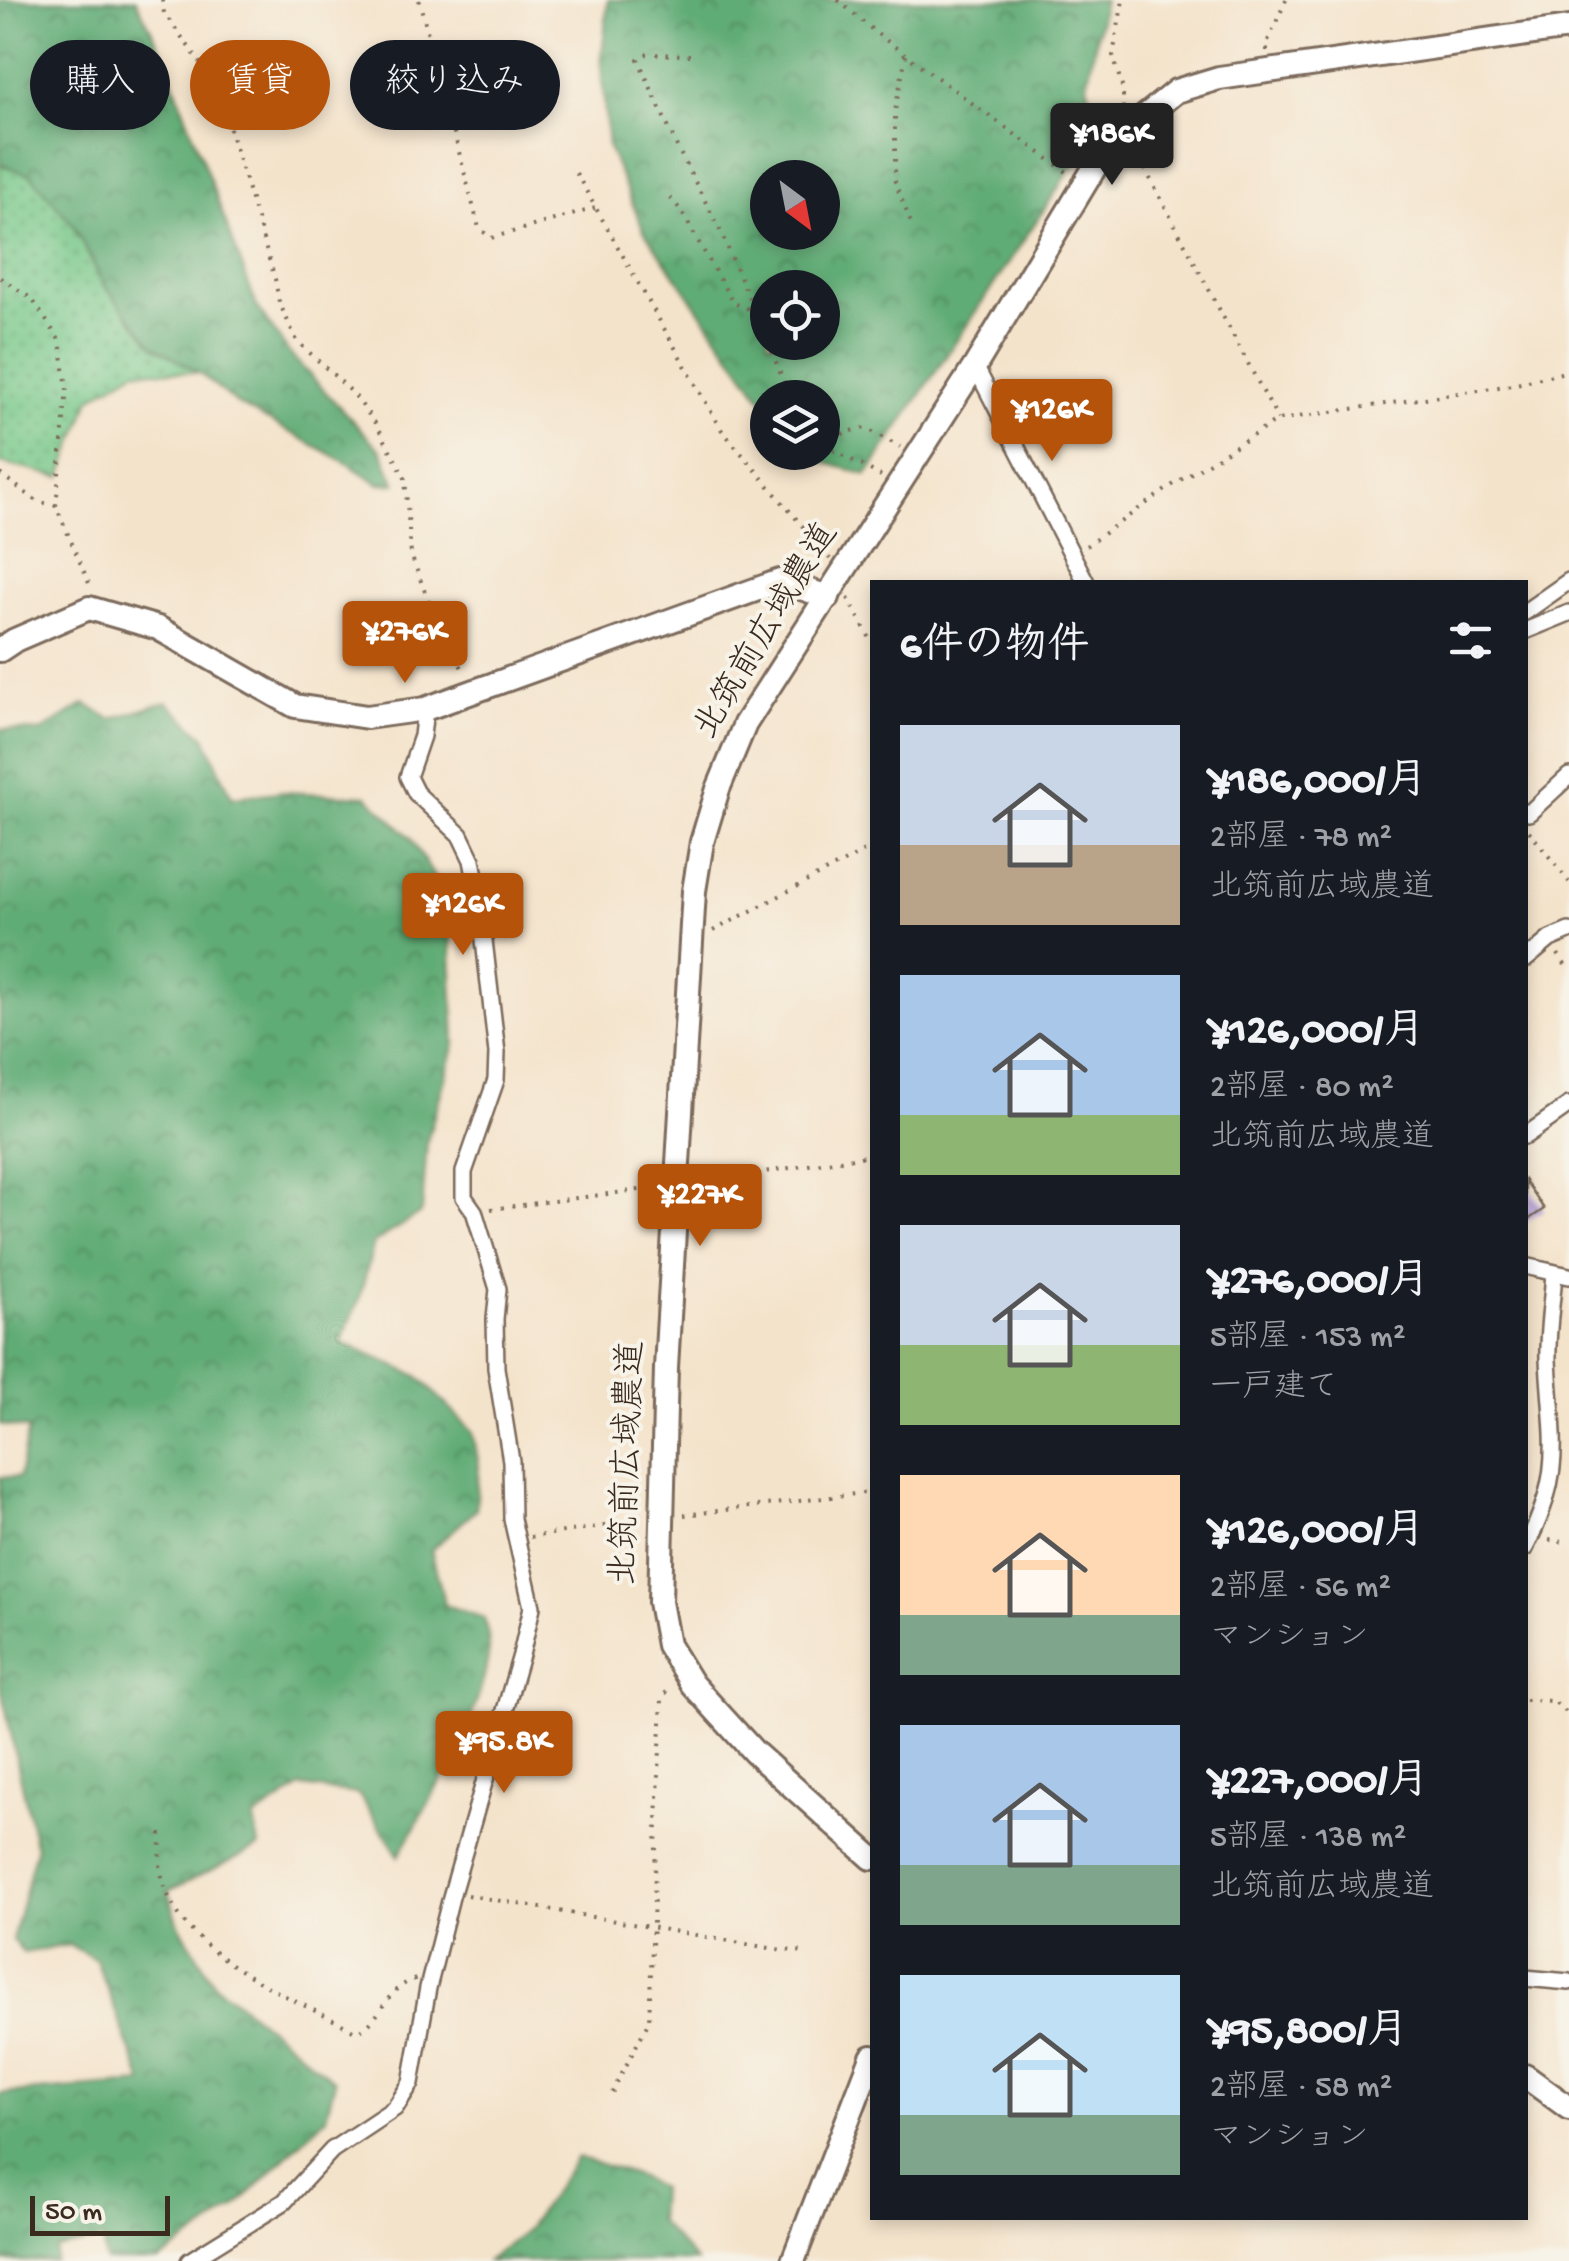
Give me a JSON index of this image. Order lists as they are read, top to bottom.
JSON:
{
  "streets": {
    "street": ["北筑前広域農道"]
  },
  "scale_bar": "50 m",
  "north": "bottom right",
  "page": {
    "chip": ["購入", "賃貸", "絞り込み"],
    "price": [
      "¥186K",
      "¥126K",
      "¥276K",
      "¥126K",
      "¥227K",
      "¥95.8K"
    ],
    "heading": "6件の物件",
    "list": [
      {
        "name": "¥186,000/月",
        "note": "2部屋 · 78 m² · 北筑前広域農道"
      },
      {
        "name": "¥126,000/月",
        "note": "2部屋 · 80 m² · 北筑前広域農道"
      },
      {
        "name": "¥276,000/月",
        "note": "5部屋 · 153 m² · 一戸建て"
      },
      {
        "name": "¥126,000/月",
        "note": "2部屋 · 56 m² · マンション"
      },
      {
        "name": "¥227,000/月",
        "note": "5部屋 · 138 m² · 北筑前広域農道"
      },
      {
        "name": "¥95,800/月",
        "note": "2部屋 · 58 m² · マンション"
      }
    ],
    "scale": "50 m"
  }
}
